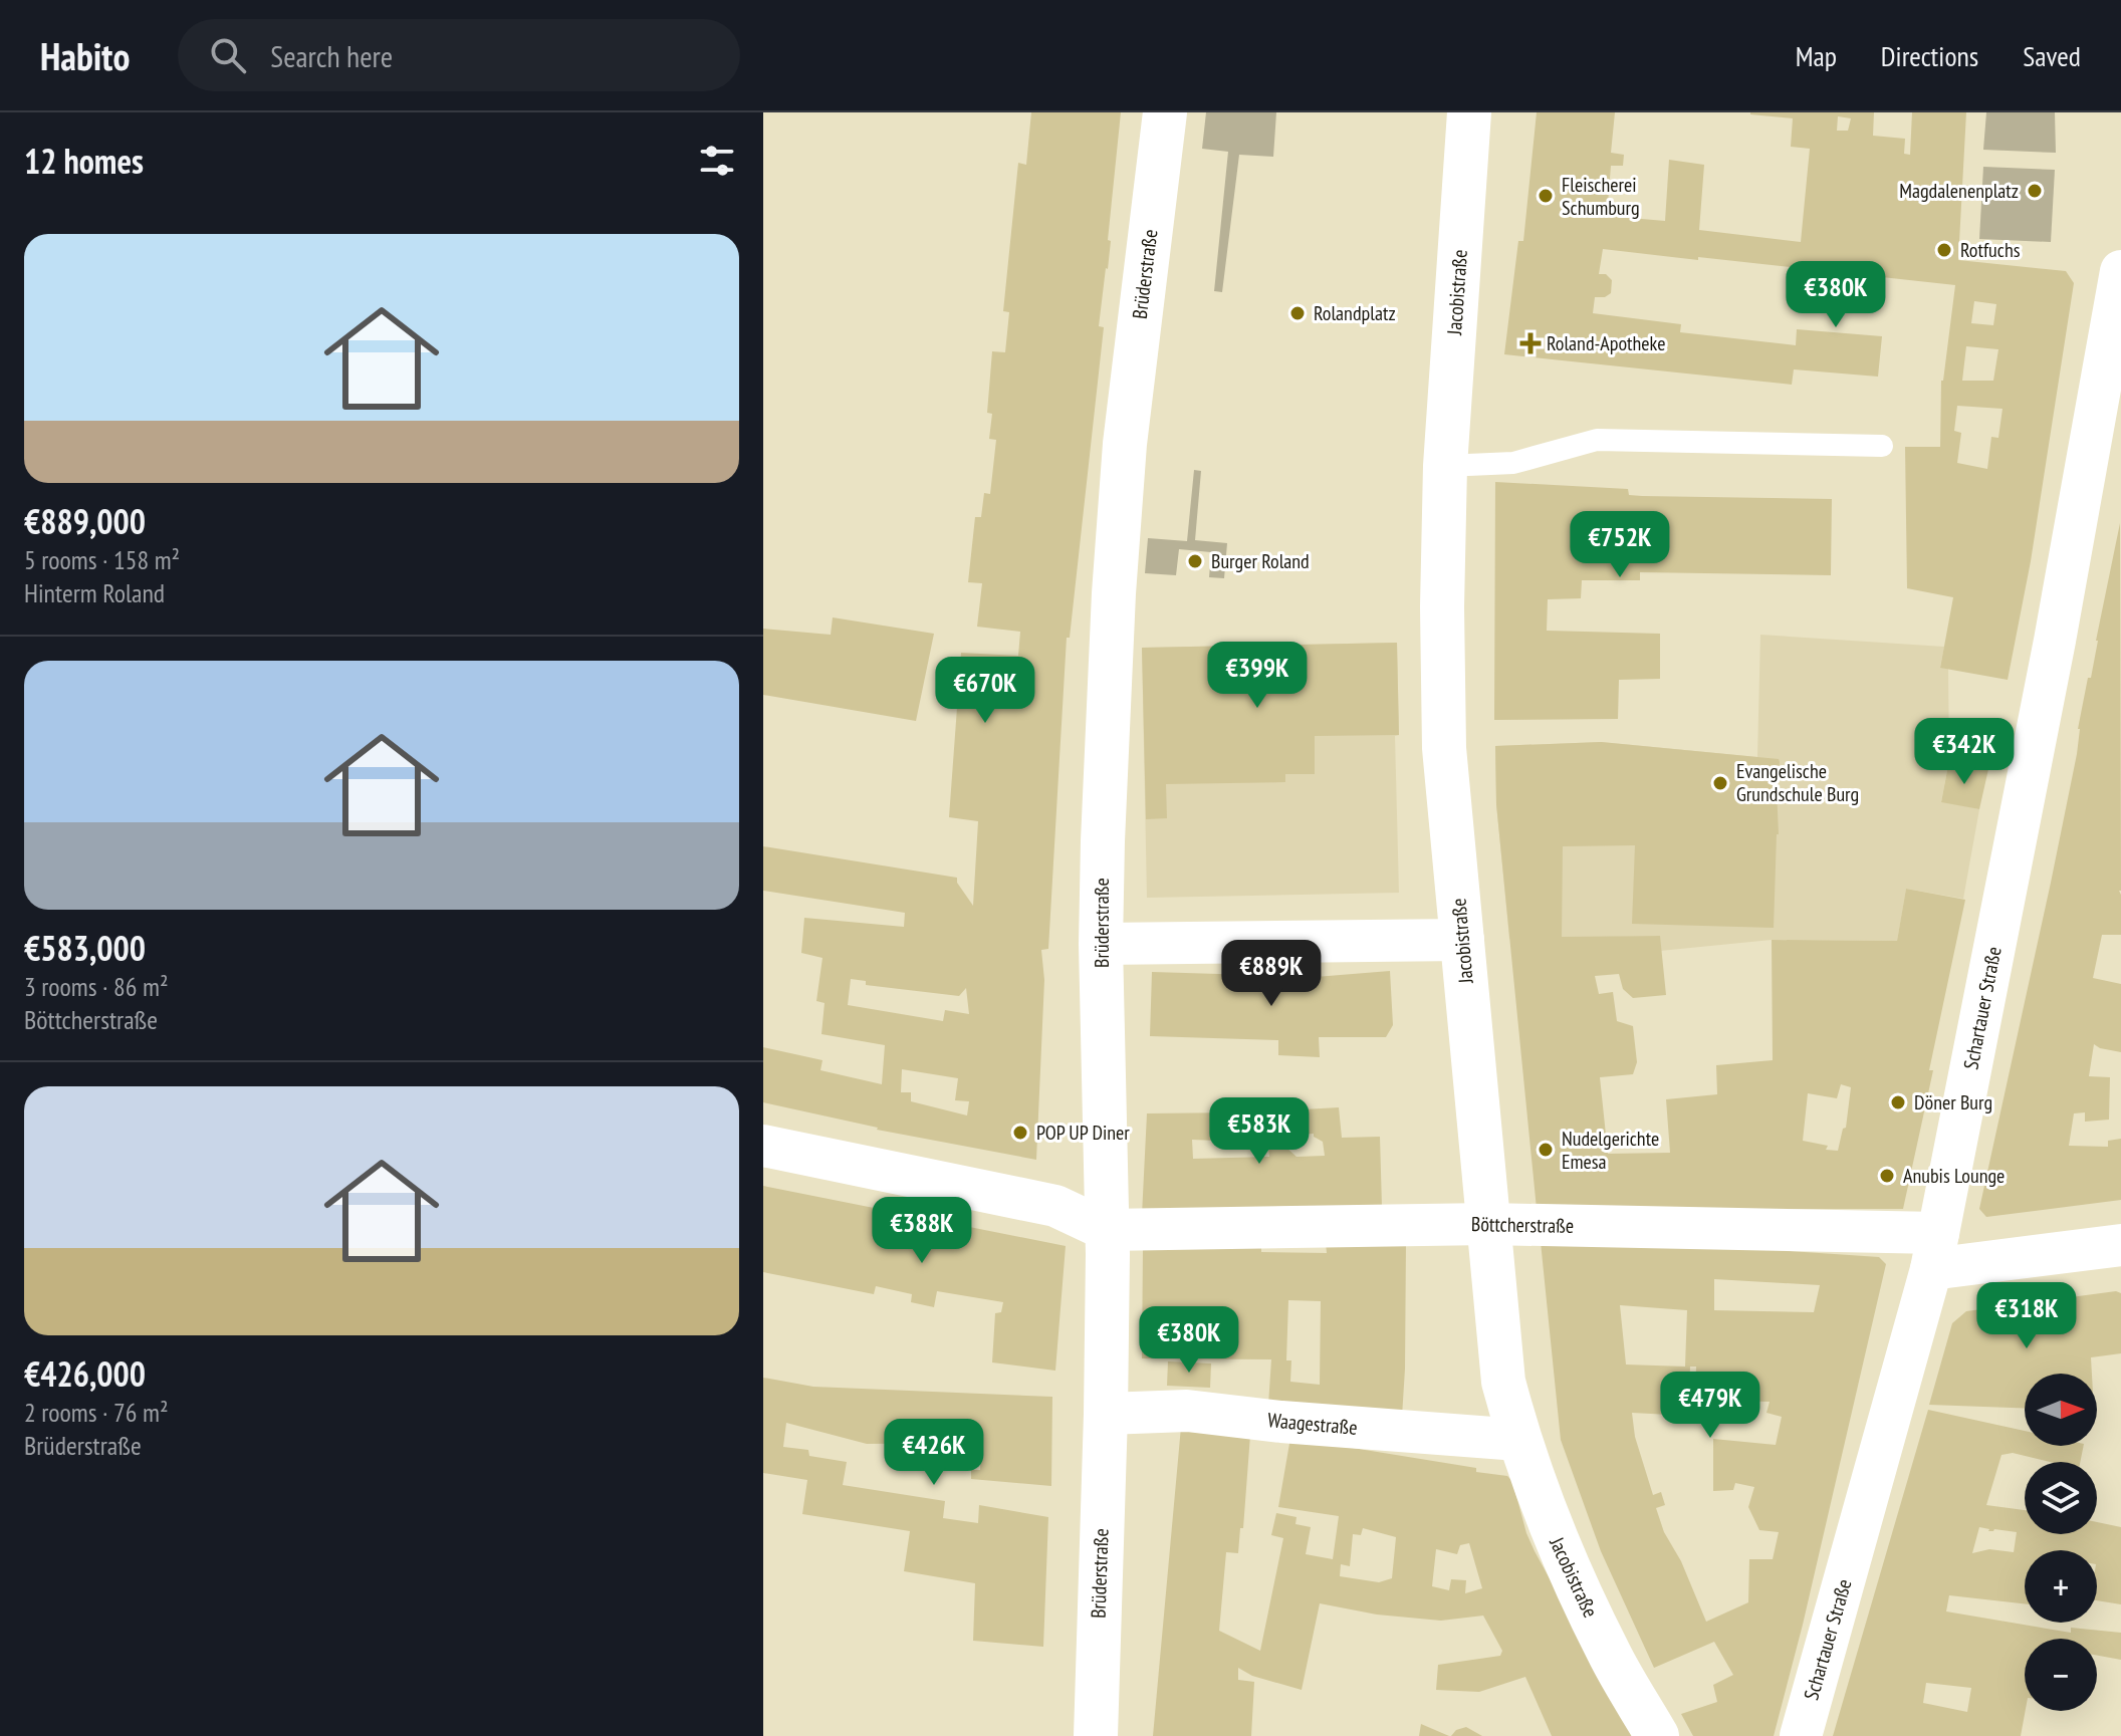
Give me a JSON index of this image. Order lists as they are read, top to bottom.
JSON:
{
  "streets": {
    "street": [
      "Brüderstraße",
      "Jacobistraße",
      "Schartauer Straße",
      "Böttcherstraße",
      "Waagestraße"
    ]
  },
  "crossings": [
    ["Brüderstraße", "Böttcherstraße"],
    ["Brüderstraße", "Waagestraße"],
    ["Jacobistraße", "Böttcherstraße"],
    ["Jacobistraße", "Waagestraße"],
    ["Schartauer Straße", "Böttcherstraße"]
  ],
  "places": {
    "other": [
      "Magdalenenplatz",
      "Fleischerei Schumburg",
      "Rotfuchs",
      "Rolandplatz",
      "Burger Roland",
      "Evangelische Grundschule Burg",
      "Döner Burg",
      "POP UP Diner",
      "Nudelgerichte Emesa",
      "Anubis Lounge"
    ],
    "health": ["Roland-Apotheke"]
  },
  "north": "right",
  "page": {
    "header": "Habito",
    "search": "Search here",
    "nav": ["Map", "Directions", "Saved"],
    "heading": "12 homes",
    "list": [
      {
        "name": "€889,000",
        "note": "5 rooms · 158 m² · Hinterm Roland"
      },
      {
        "name": "€583,000",
        "note": "3 rooms · 86 m² · Böttcherstraße"
      },
      {
        "name": "€426,000",
        "note": "2 rooms · 76 m² · Brüderstraße"
      }
    ],
    "price": [
      "€380K",
      "€752K",
      "€399K",
      "€670K",
      "€342K",
      "€889K",
      "€583K",
      "€388K",
      "€318K",
      "€380K",
      "€479K",
      "€426K"
    ],
    "map_buttons": ["+", "−"]
  }
}
